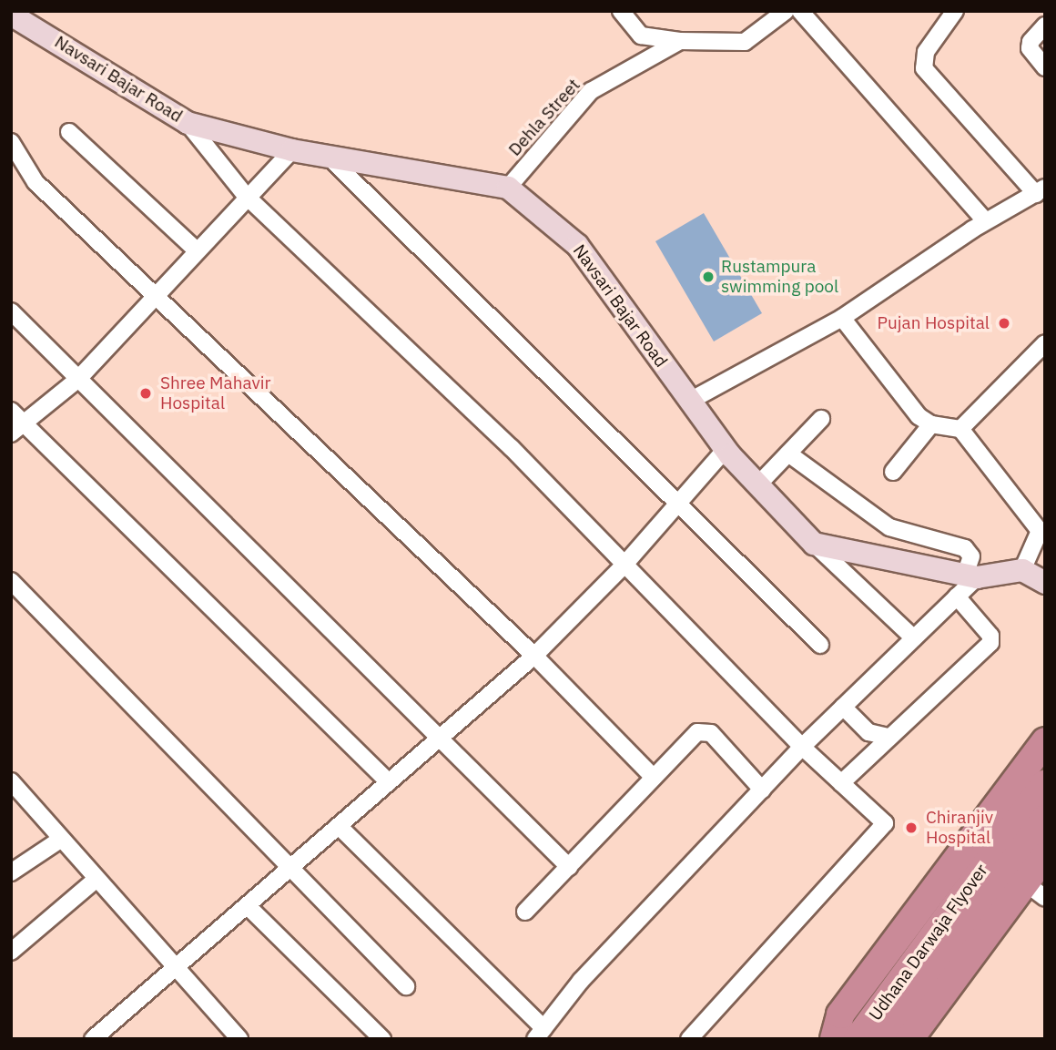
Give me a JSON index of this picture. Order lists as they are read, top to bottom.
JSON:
{
  "streets": {
    "highway": ["Udhana Darwaja Flyover"],
    "main road": ["Navsari Bajar Road"],
    "street": ["Dehla Street"]
  },
  "crossings": [
    ["Navsari Bajar Road", "Dehla Street"]
  ],
  "places": [
    "Rustampura swimming pool",
    "Pujan Hospital",
    "Shree Mahavir Hospital",
    "Chiranjiv Hospital"
  ]
}
